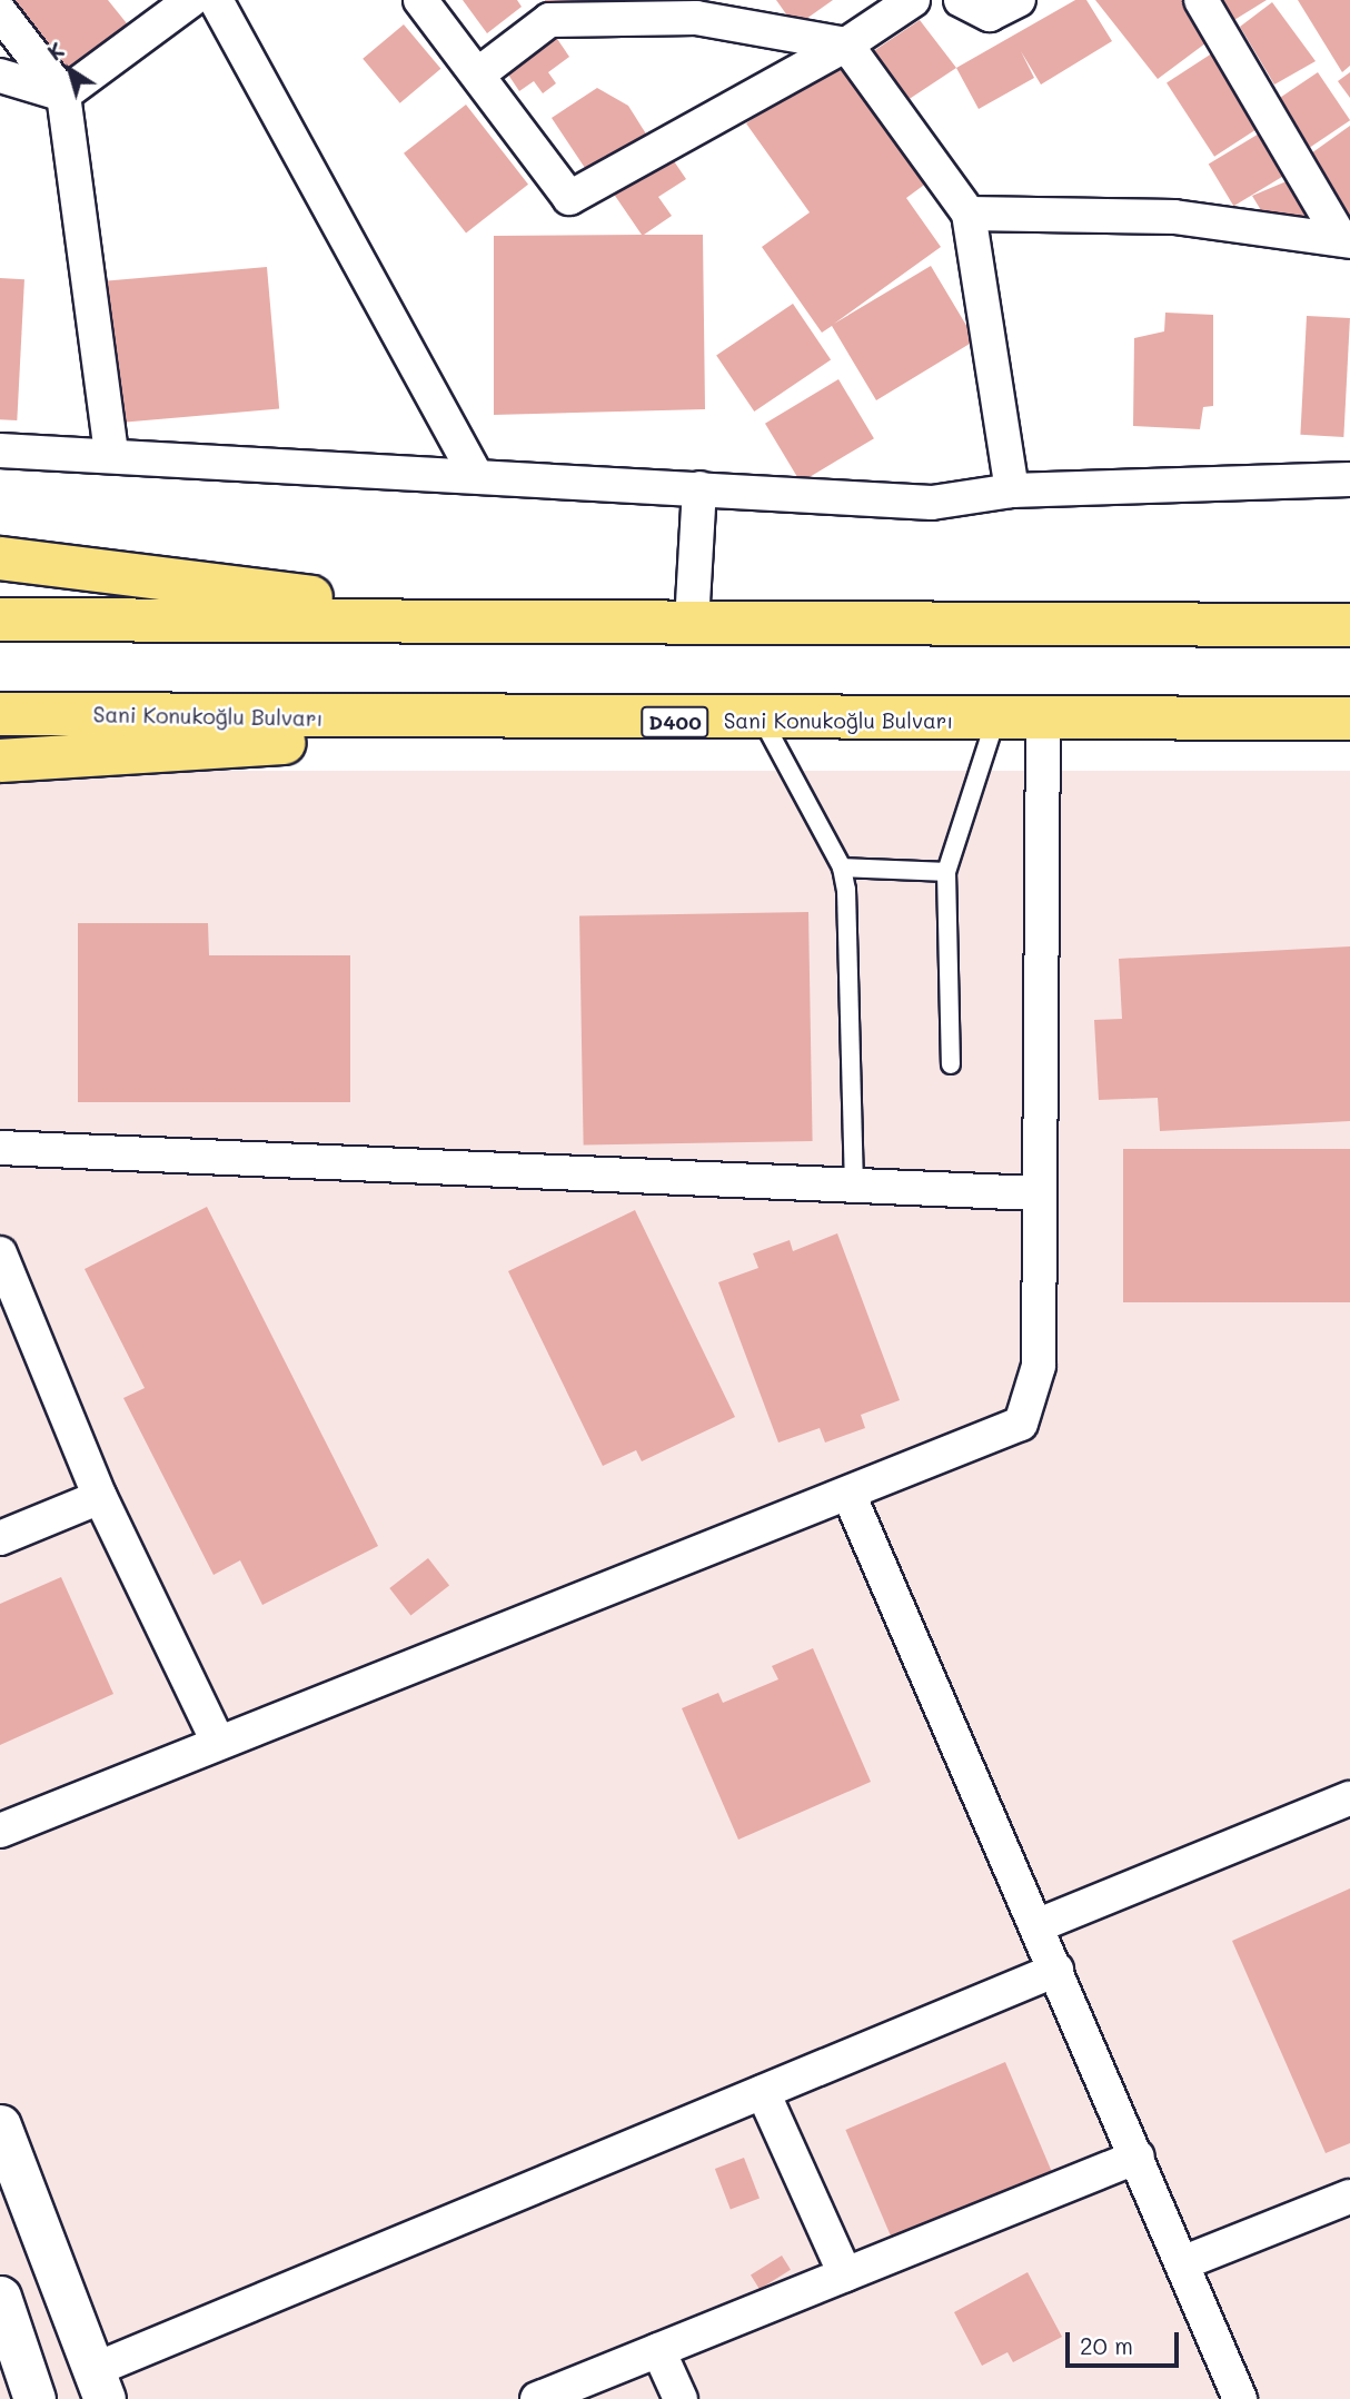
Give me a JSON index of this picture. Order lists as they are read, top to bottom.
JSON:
{
  "streets": {
    "highway": ["Sani Konukoğlu Bulvarı", "D400"]
  },
  "scale_bar": "20 m",
  "north": "top left"
}
